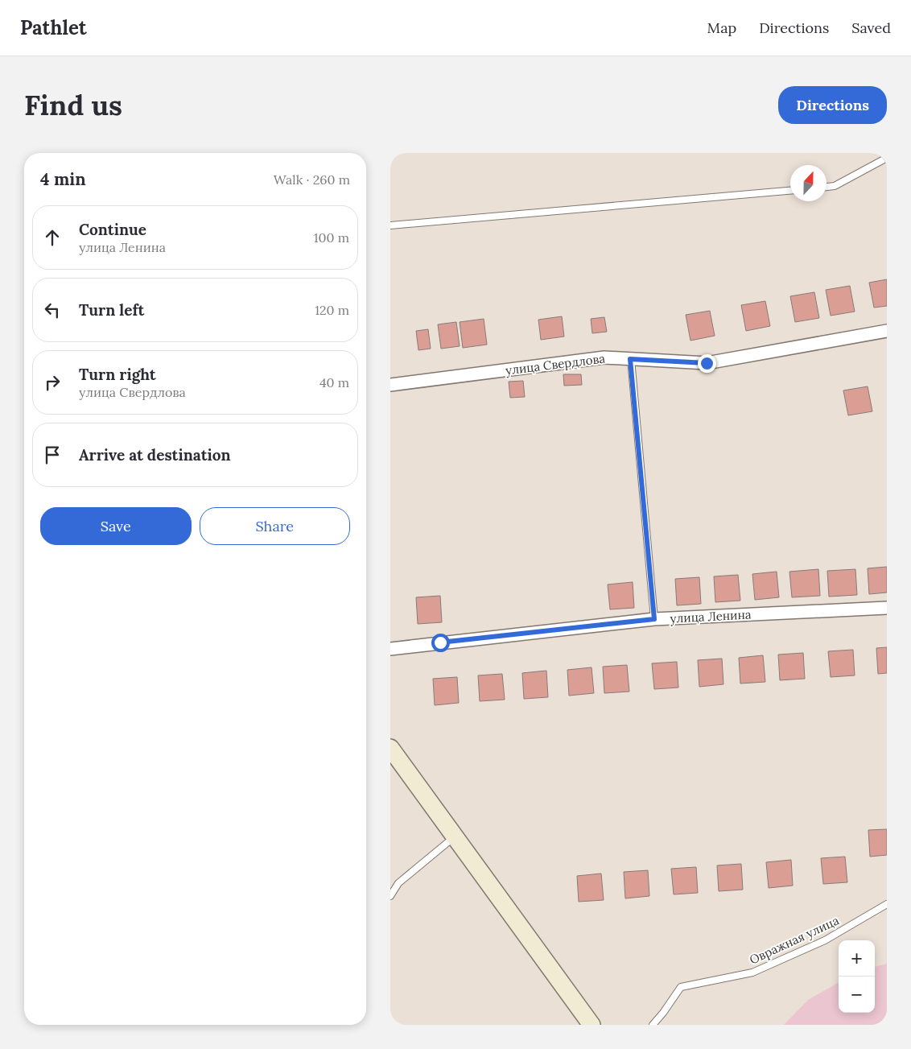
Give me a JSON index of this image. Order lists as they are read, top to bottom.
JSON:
{
  "streets": {
    "street": ["улица Свердлова", "улица Ленина"],
    "lane": ["Овражная улица"]
  },
  "north": "top",
  "page": {
    "header": "Pathlet",
    "nav": ["Map", "Directions", "Saved"],
    "buttons": [
      "Directions",
      ["Save", "Share"]
    ],
    "title": "Find us",
    "heading": ["4 min", "Walk · 260 m"],
    "list": [
      ["Continue", "улица Ленина", "100 m"],
      ["Turn left", "120 m"],
      ["Turn right", "улица Свердлова", "40 m"],
      "Arrive at destination"
    ],
    "map_buttons": ["+", "−"]
  }
}
